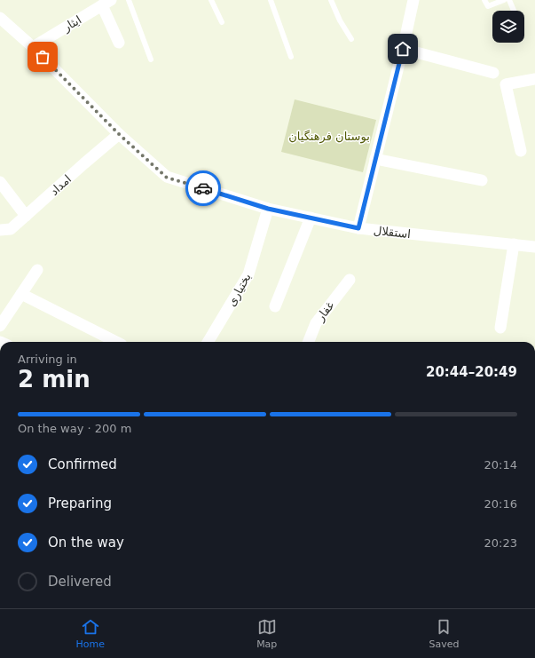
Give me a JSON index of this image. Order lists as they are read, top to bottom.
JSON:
{
  "streets": {
    "street": [
      "ایثار",
      "امداد",
      "استقلال",
      "بختیاری",
      "غفار"
    ]
  },
  "crossings": [
    ["ایثار", "استقلال"],
    ["امداد", "استقلال"],
    ["استقلال", "بختیاری"]
  ],
  "parks": ["بوستان فرهنگیان"],
  "page": {
    "heading": ["2 min", "Arriving in", "20:44–20:49"],
    "bar": "On the way · 200 m",
    "list": [
      ["Confirmed", "20:14"],
      ["Preparing", "20:16"],
      ["On the way", "20:23"],
      "Delivered"
    ],
    "tabs": ["Home", "Map", "Saved"]
  }
}
